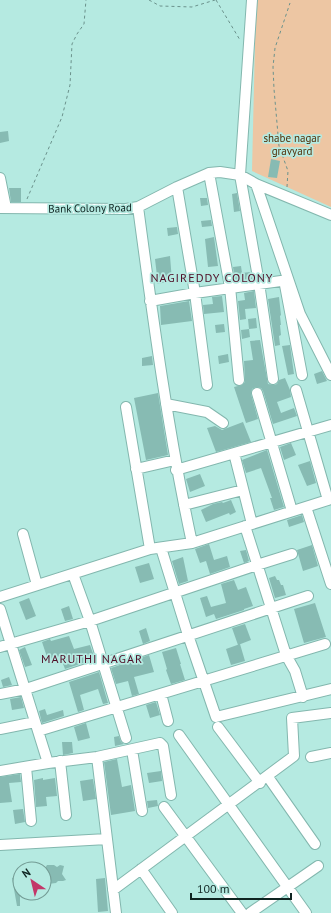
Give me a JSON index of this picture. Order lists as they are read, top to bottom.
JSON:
{
  "streets": {
    "street": ["Bank Colony Road"]
  },
  "districts": ["NAGIREDDY COLONY", "MARUTHI NAGAR"],
  "parks": ["shabe nagar gravyard"],
  "scale_bar": "100 m",
  "north": "top left"
}
